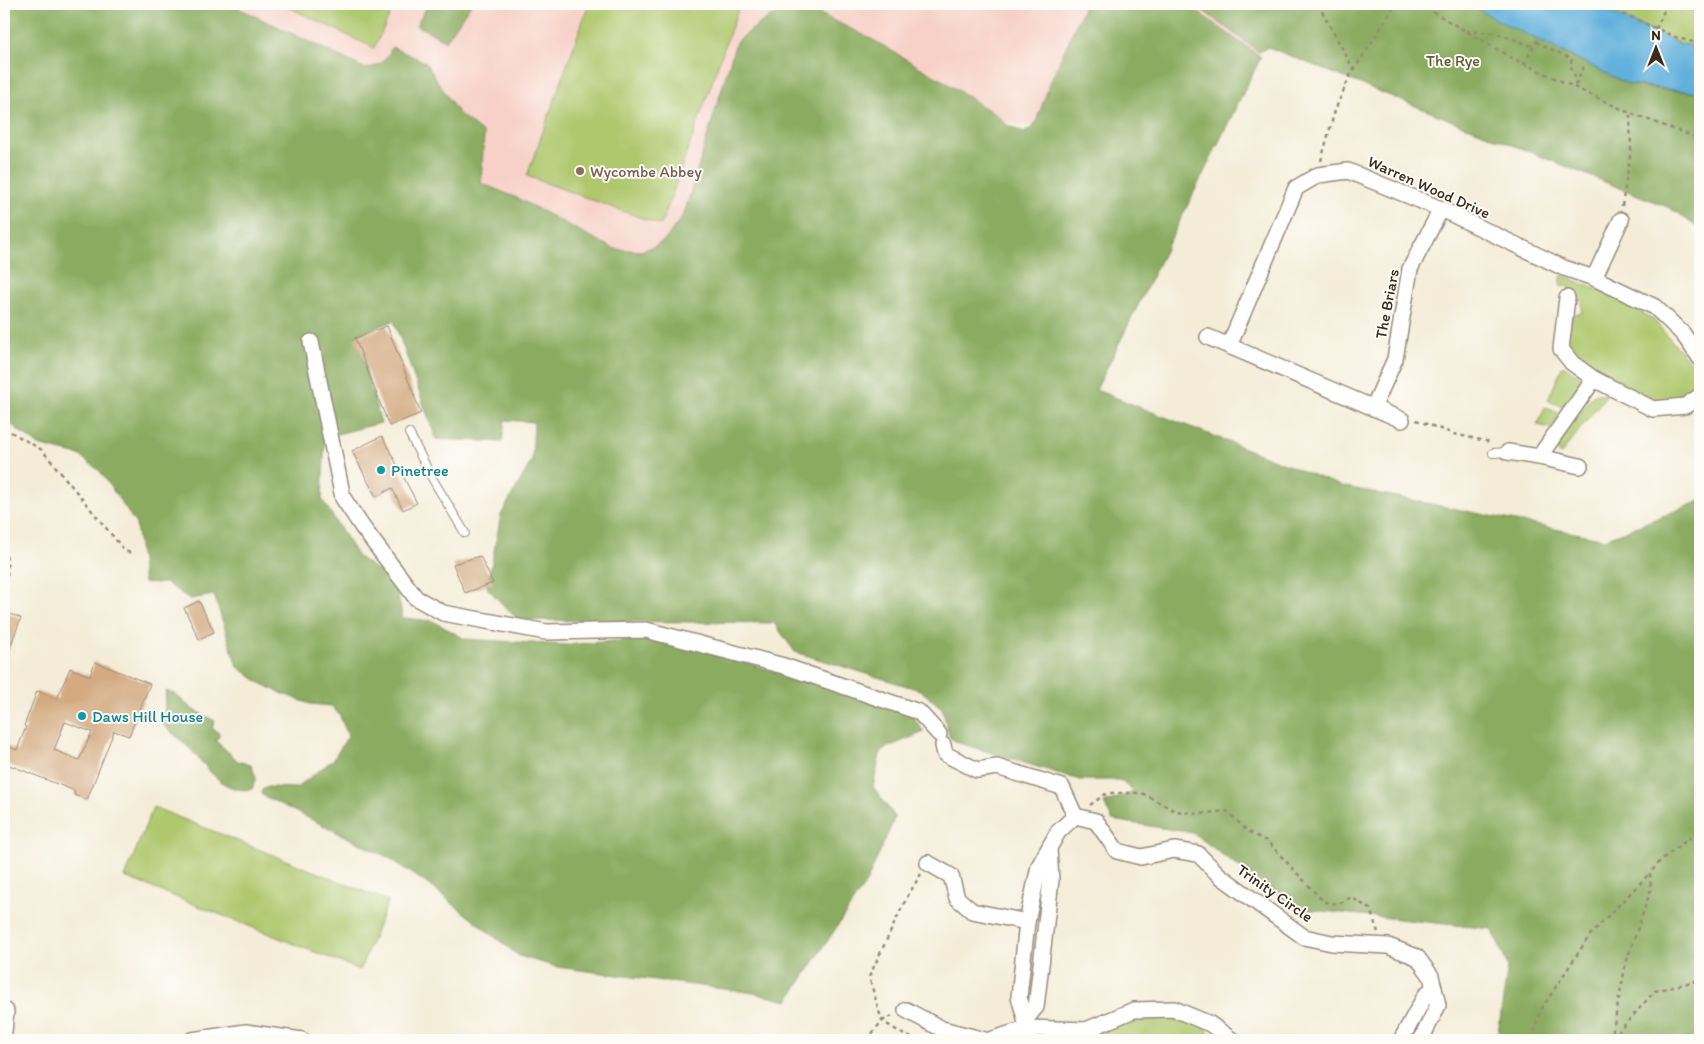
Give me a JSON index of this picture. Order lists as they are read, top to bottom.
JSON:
{
  "streets": {
    "street": ["Warren Wood Drive", "The Briars", "Trinity Circle"]
  },
  "crossings": [
    ["Warren Wood Drive", "The Briars"]
  ],
  "parks": ["The Rye"],
  "places": ["Wycombe Abbey", "Pinetree", "Daws Hill House"],
  "north": "top"
}
